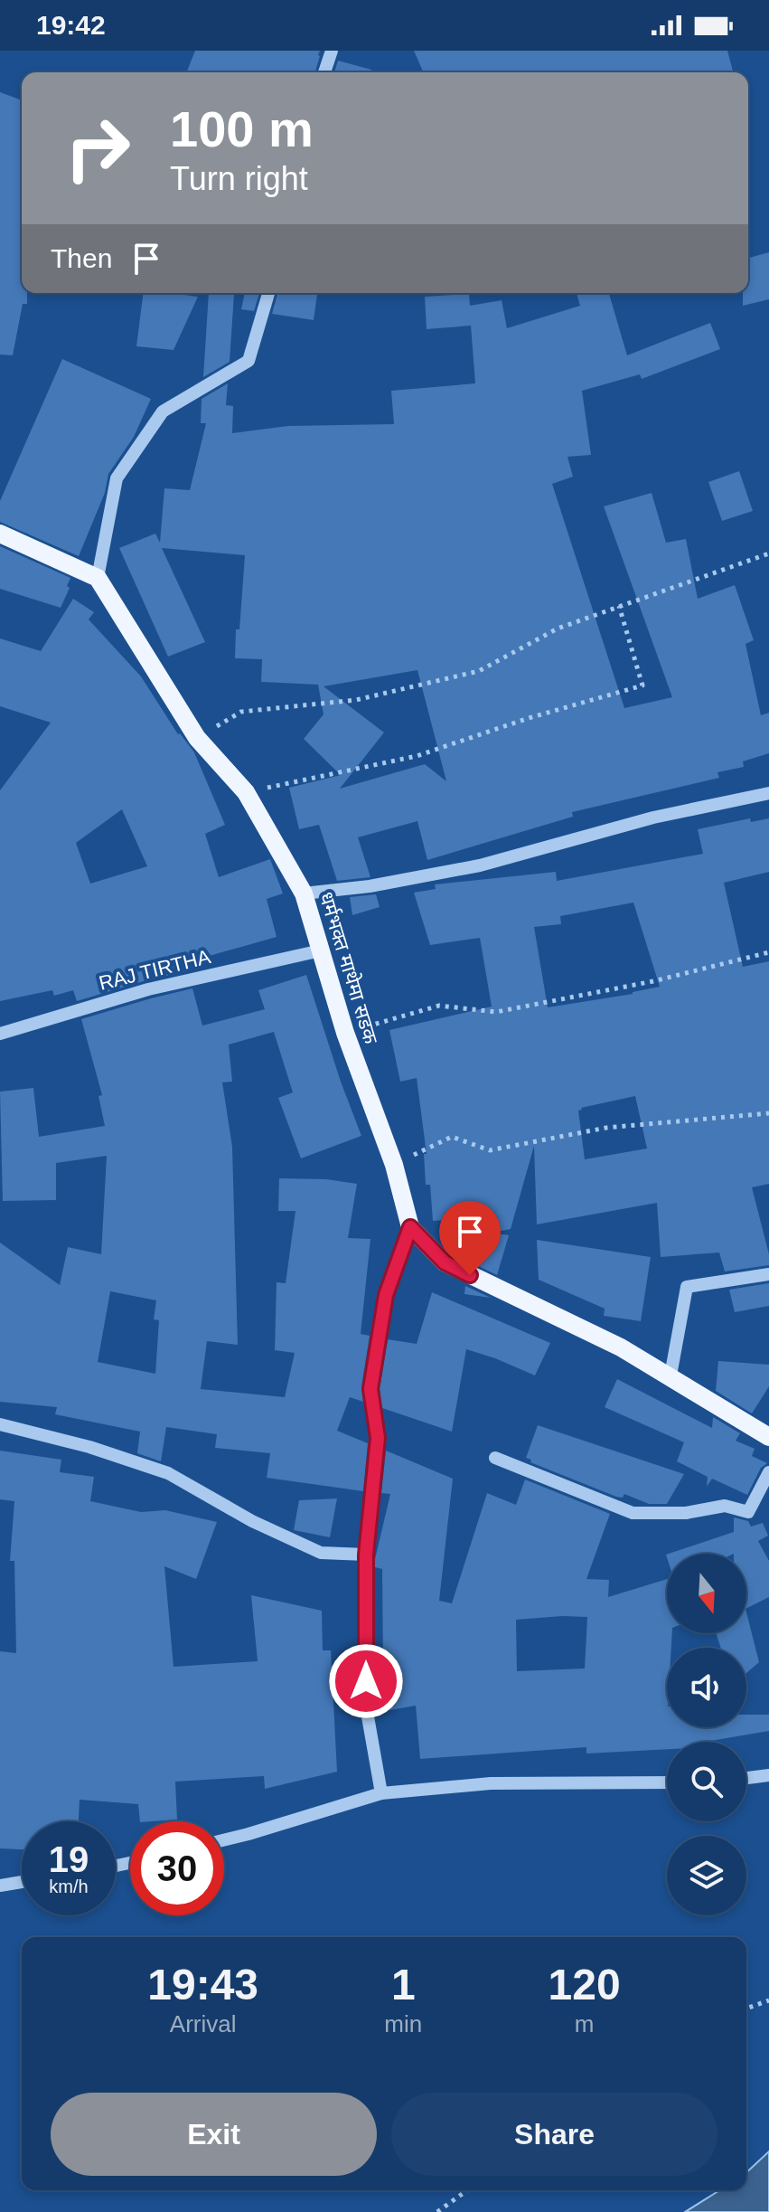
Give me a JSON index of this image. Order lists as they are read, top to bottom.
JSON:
{
  "streets": {
    "main road": ["धर्मभक्त माथेमा सडक"],
    "street": ["RAJ TIRTHA"]
  },
  "crossings": [
    ["धर्मभक्त माथेमा सडक", "RAJ TIRTHA"]
  ],
  "north": "bottom",
  "page": {
    "status": "19:42",
    "turn": ["100 m", "Turn right"],
    "then": "Then",
    "speed": "19 km/h",
    "limit": "30",
    "eta": [
      "19:43",
      "Arrival",
      "1",
      "min",
      "120",
      "m"
    ],
    "buttons": ["Exit", "Share"]
  }
}
